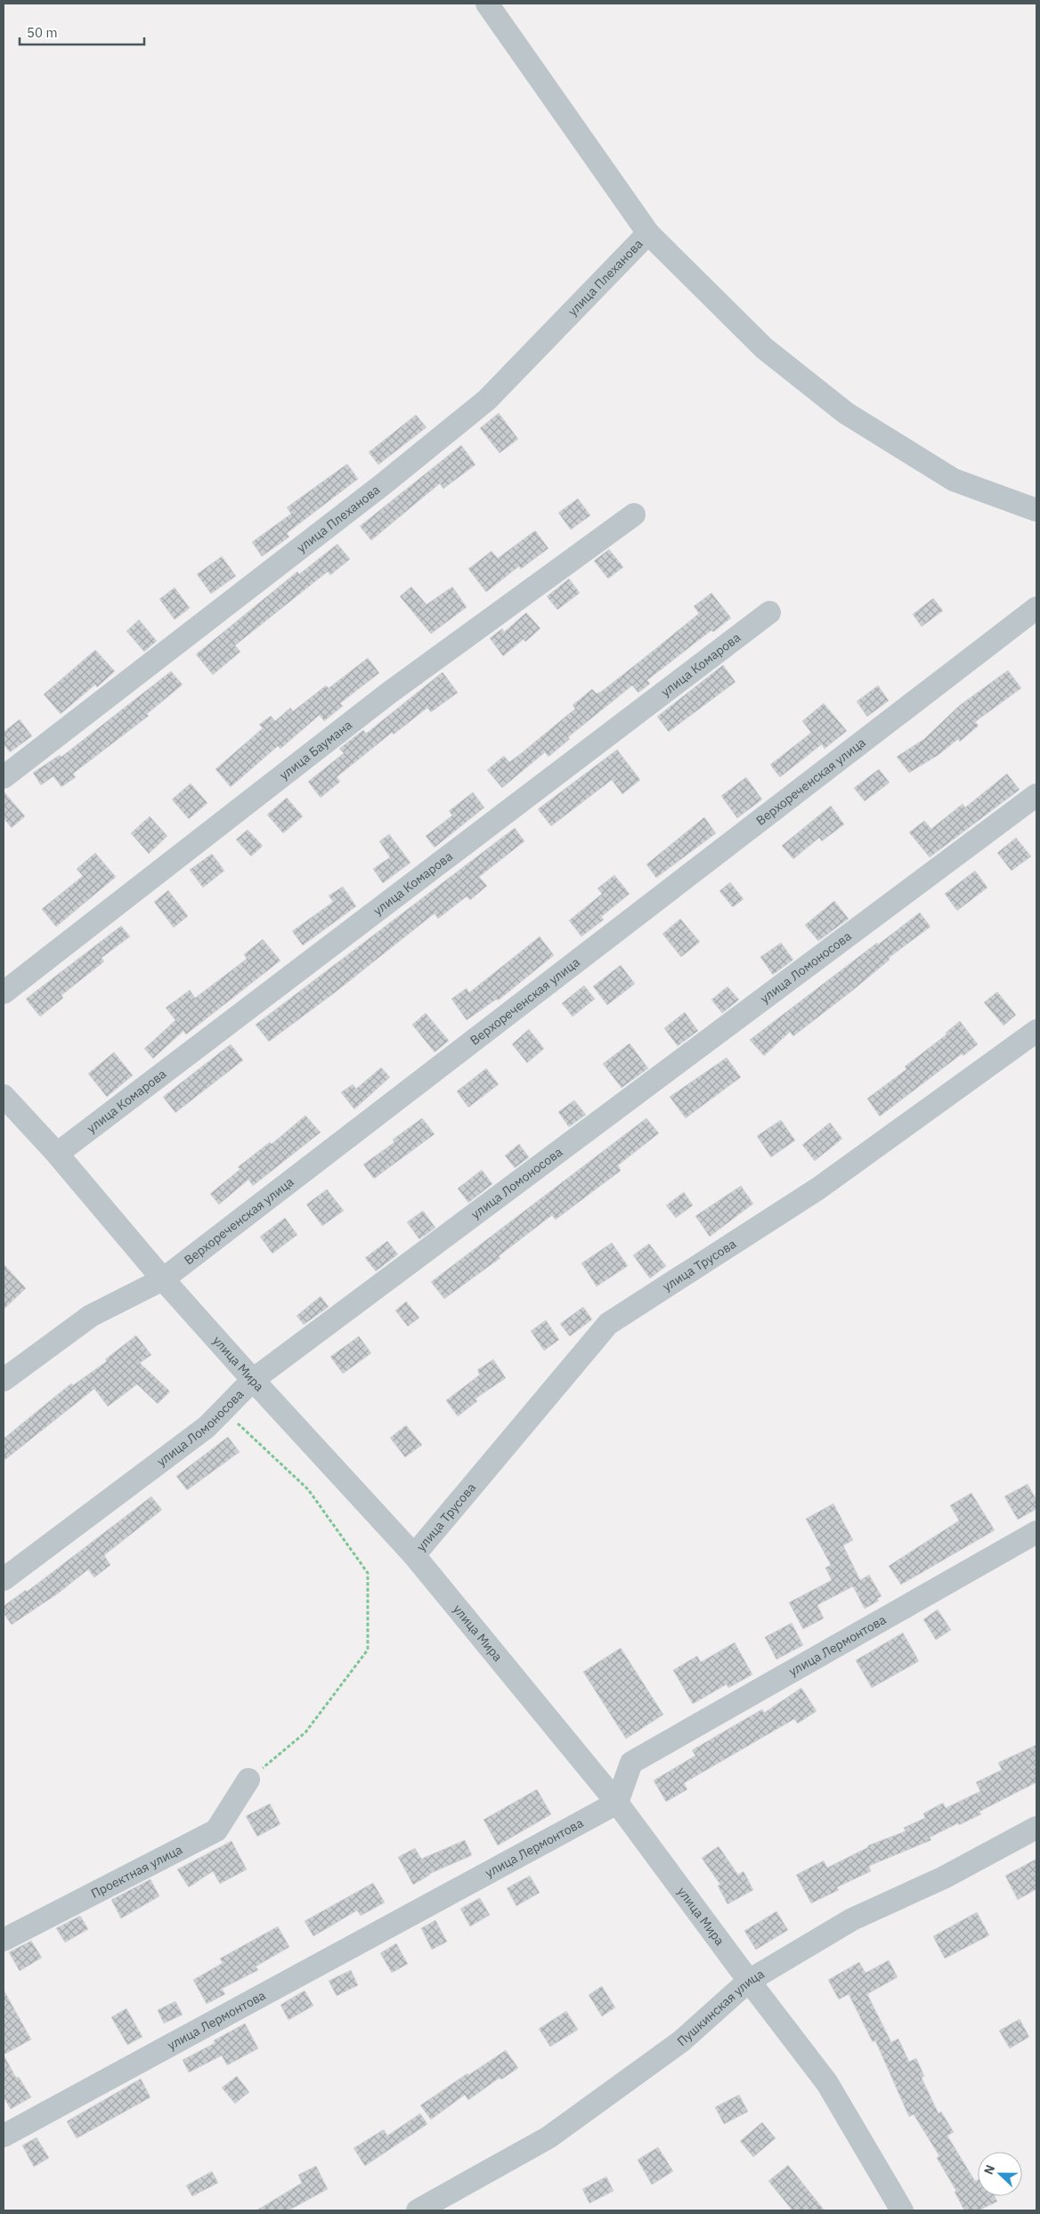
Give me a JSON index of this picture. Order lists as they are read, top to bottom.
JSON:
{
  "streets": {
    "street": [
      "улица Плеханова",
      "улица Комарова",
      "улица Баумана",
      "Верхореченская улица",
      "улица Ломоносова",
      "улица Трусова",
      "улица Мира",
      "улица Лермонтова",
      "Проектная улица",
      "Пушкинская улица"
    ]
  },
  "crossings": [
    ["улица Комарова", "улица Мира"],
    ["Верхореченская улица", "улица Мира"],
    ["улица Ломоносова", "улица Мира"],
    ["улица Трусова", "улица Мира"],
    ["улица Мира", "улица Лермонтова"],
    ["улица Мира", "Пушкинская улица"]
  ],
  "scale_bar": "50 m",
  "north": "left"
}
